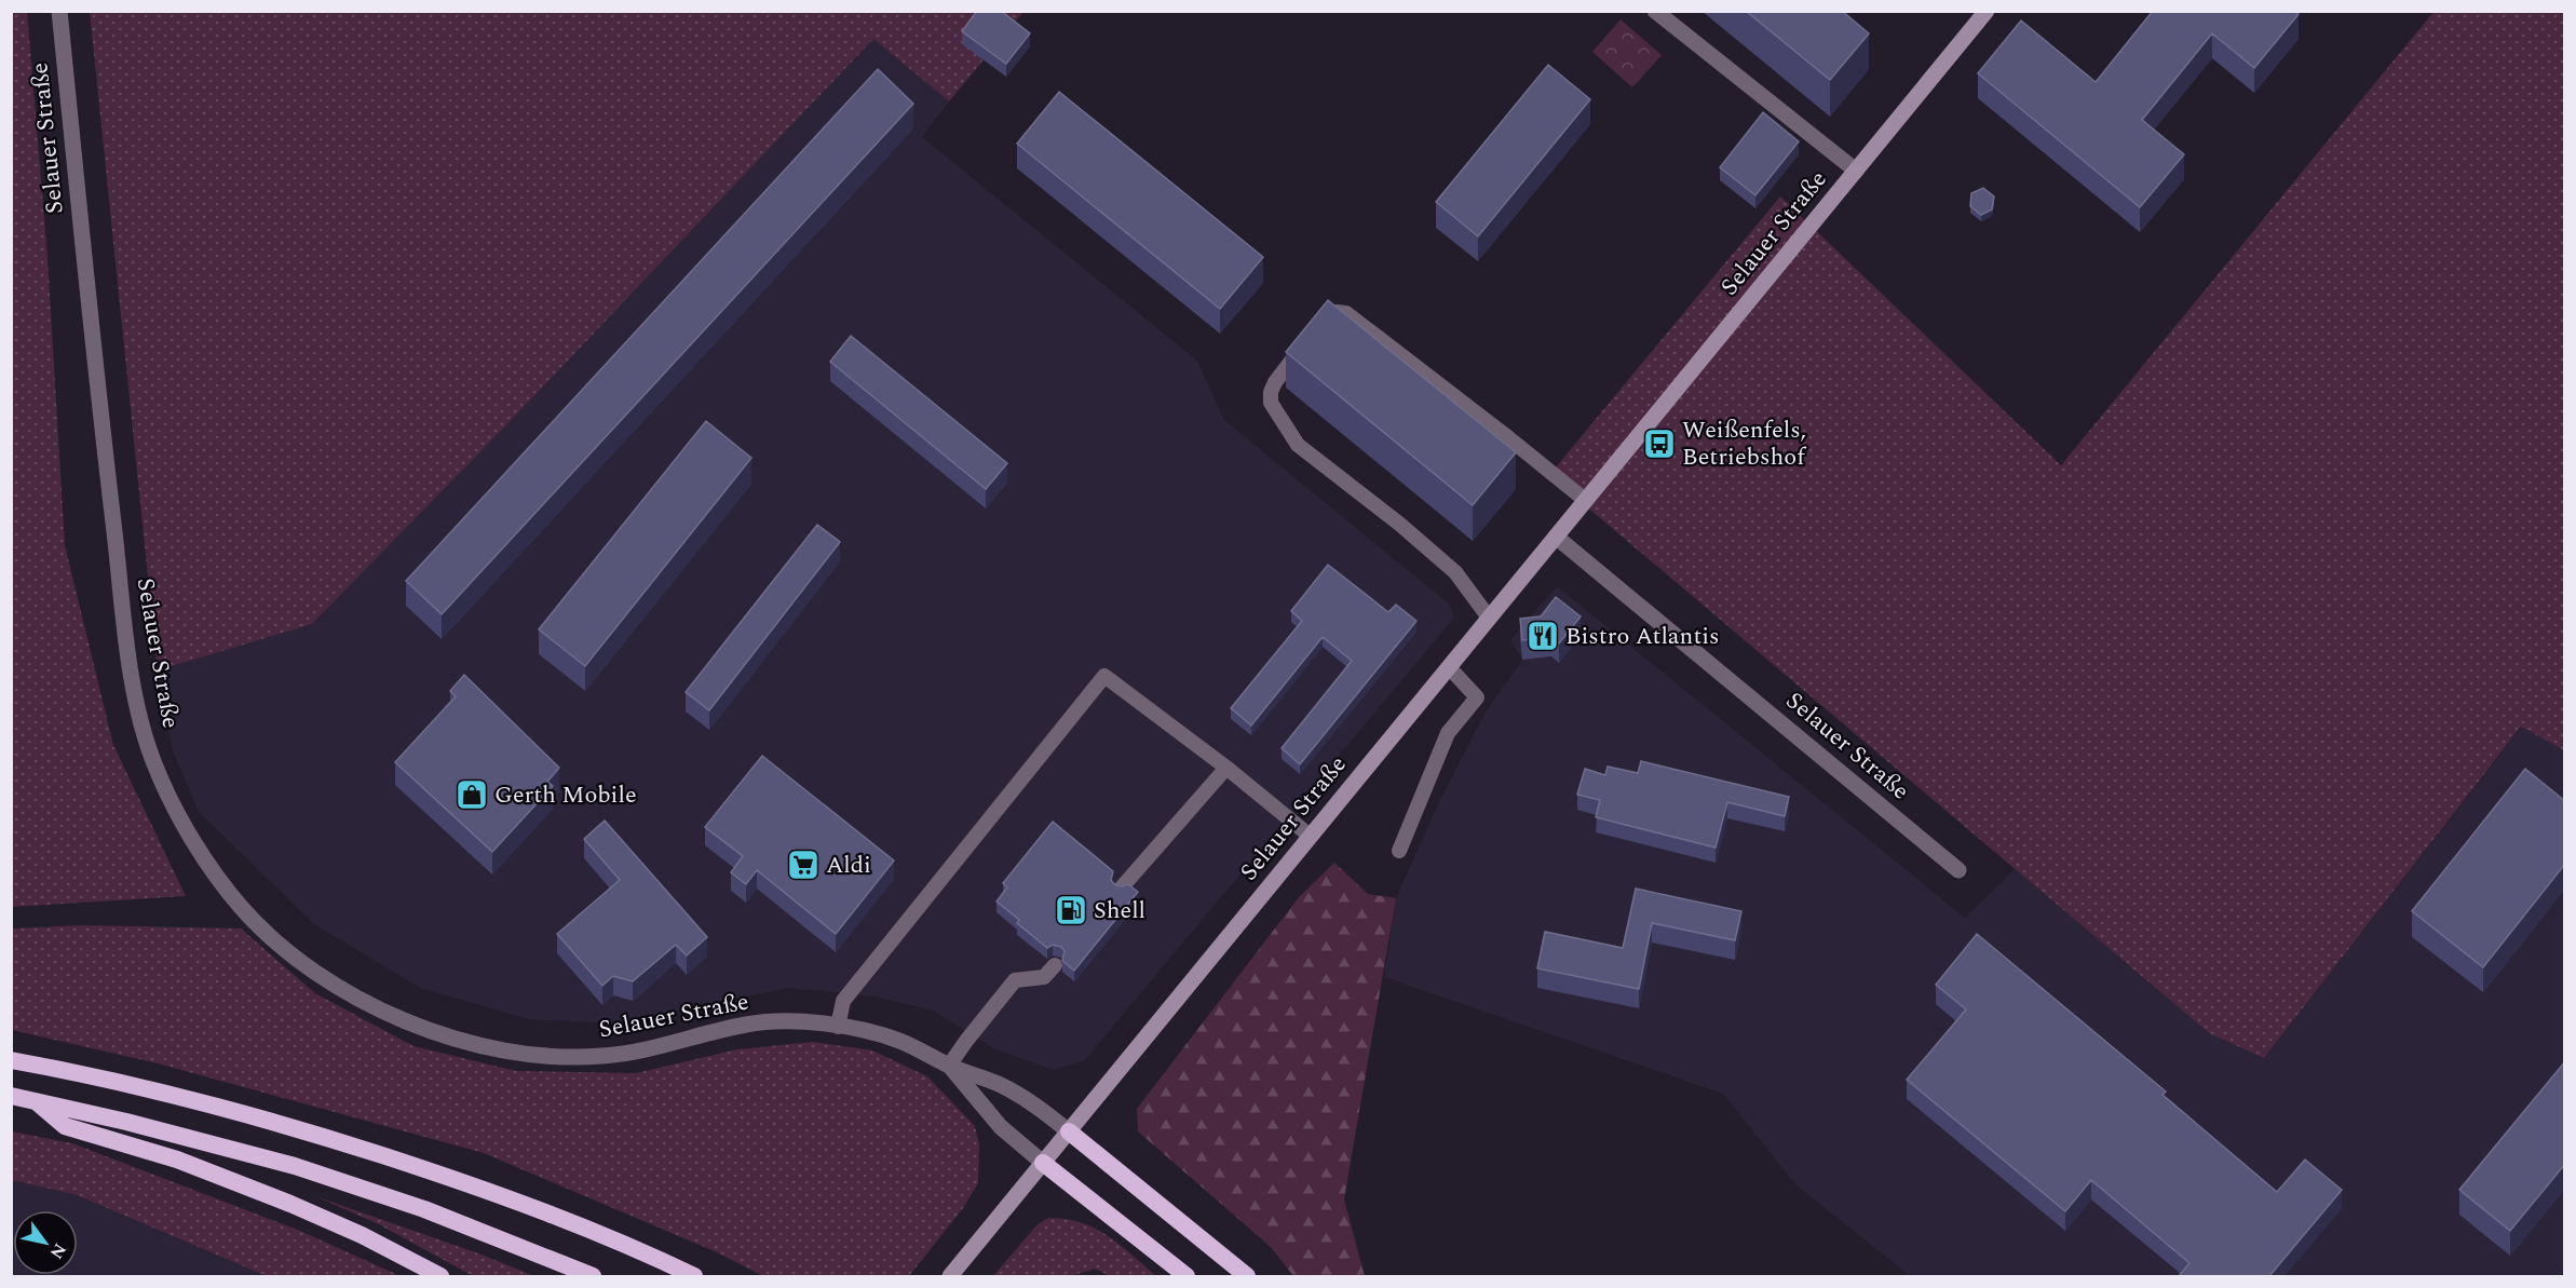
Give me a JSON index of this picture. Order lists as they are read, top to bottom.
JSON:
{
  "streets": {
    "main road": ["Selauer Straße"]
  },
  "places": {
    "bus stop": ["Weißenfels, Betriebshof"],
    "restaurant": ["Bistro Atlantis"],
    "shop": ["Gerth Mobile"],
    "supermarket": ["Aldi"],
    "fuel station": ["Shell"]
  },
  "north": "bottom right"
}
